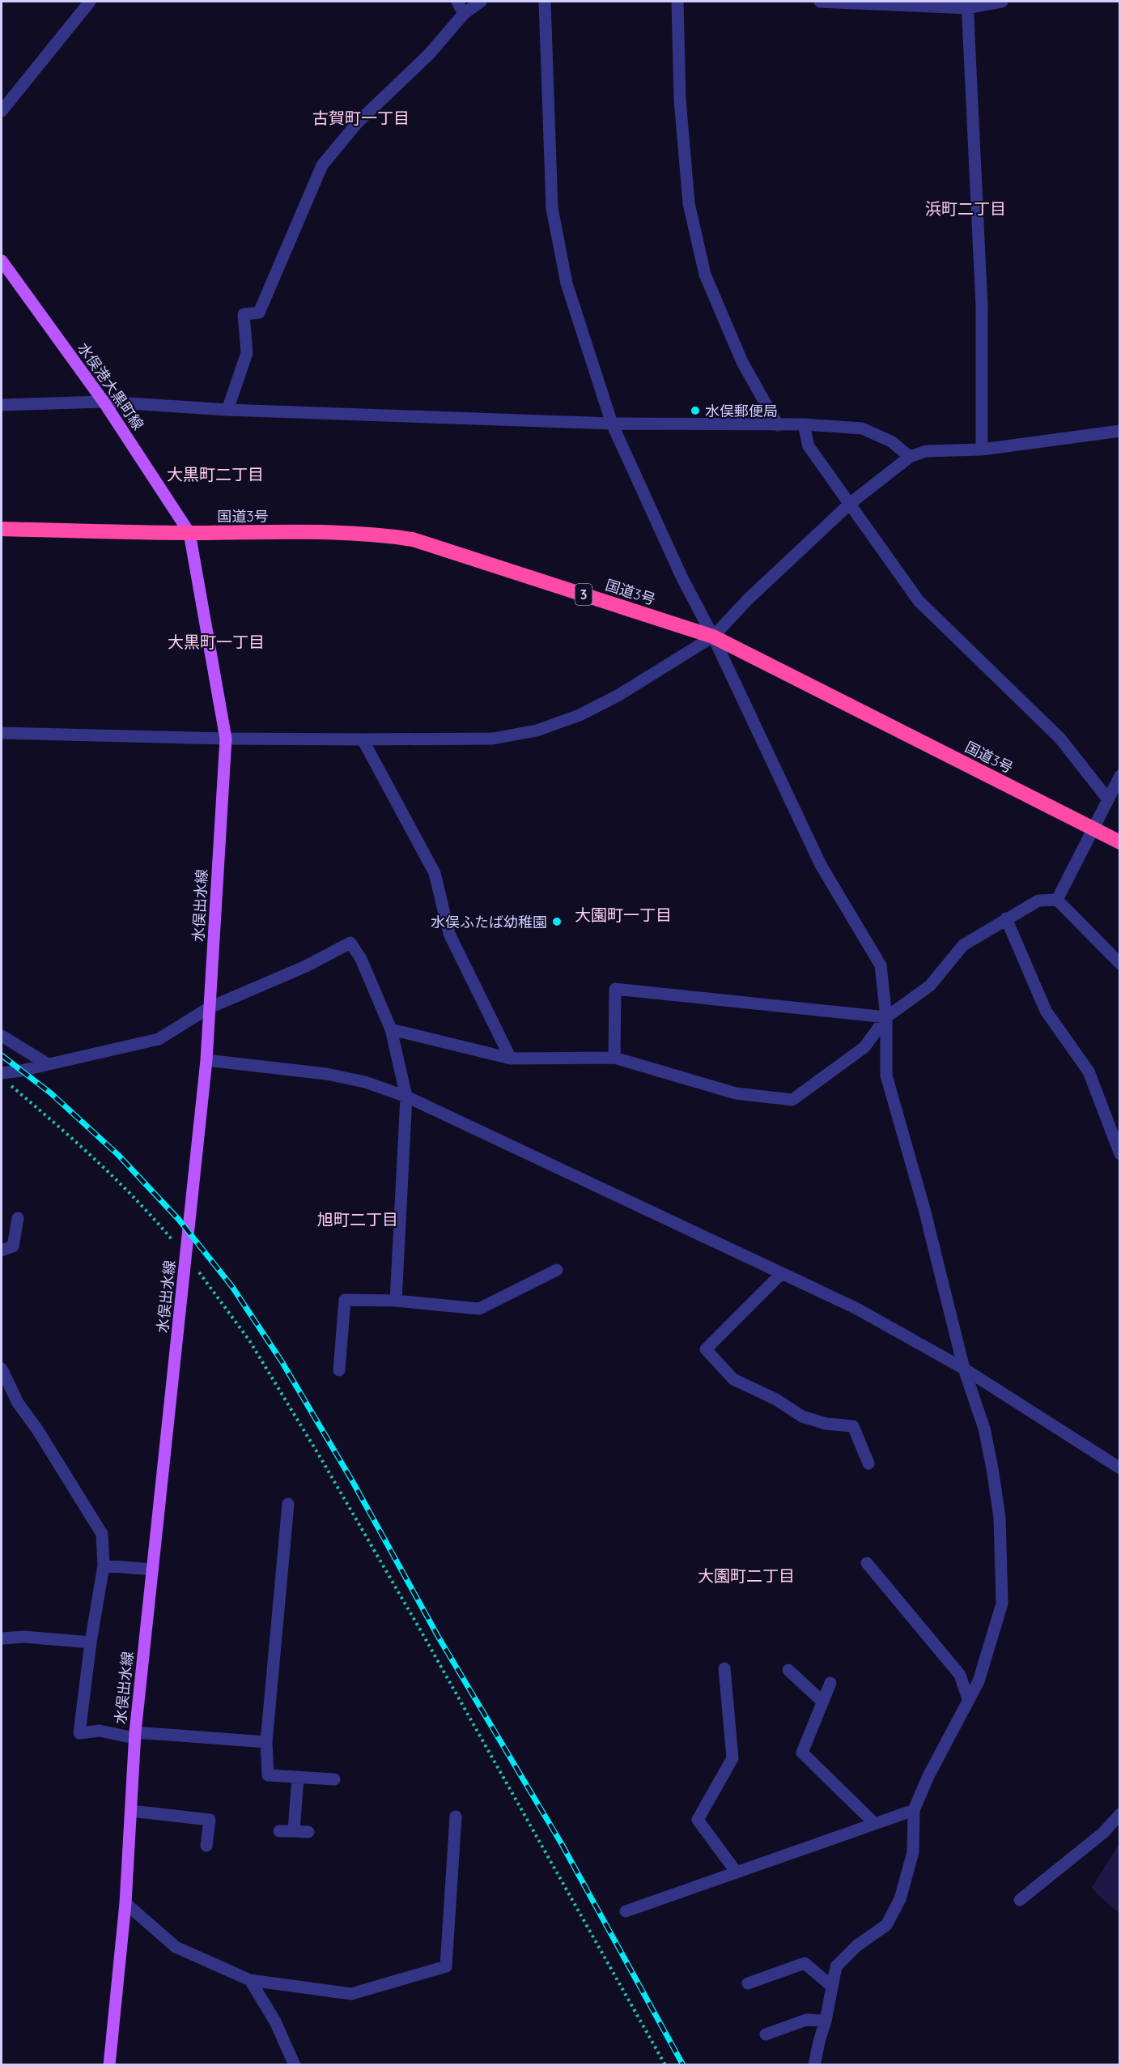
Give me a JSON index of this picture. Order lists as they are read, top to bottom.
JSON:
{
  "streets": {
    "highway": ["国道3号", "3"],
    "main road": ["水俣港大黒町線", "水俣出水線"]
  },
  "crossings": [
    ["水俣港大黒町線", "国道3号"],
    ["水俣港大黒町線", "水俣出水線"],
    ["国道3号", "水俣出水線"]
  ],
  "districts": [
    "古賀町一丁目",
    "浜町二丁目",
    "大黒町二丁目",
    "大黒町一丁目",
    "大園町一丁目",
    "旭町二丁目",
    "大園町二丁目"
  ],
  "places": ["水俣郵便局", "水俣ふたば幼稚園"]
}
